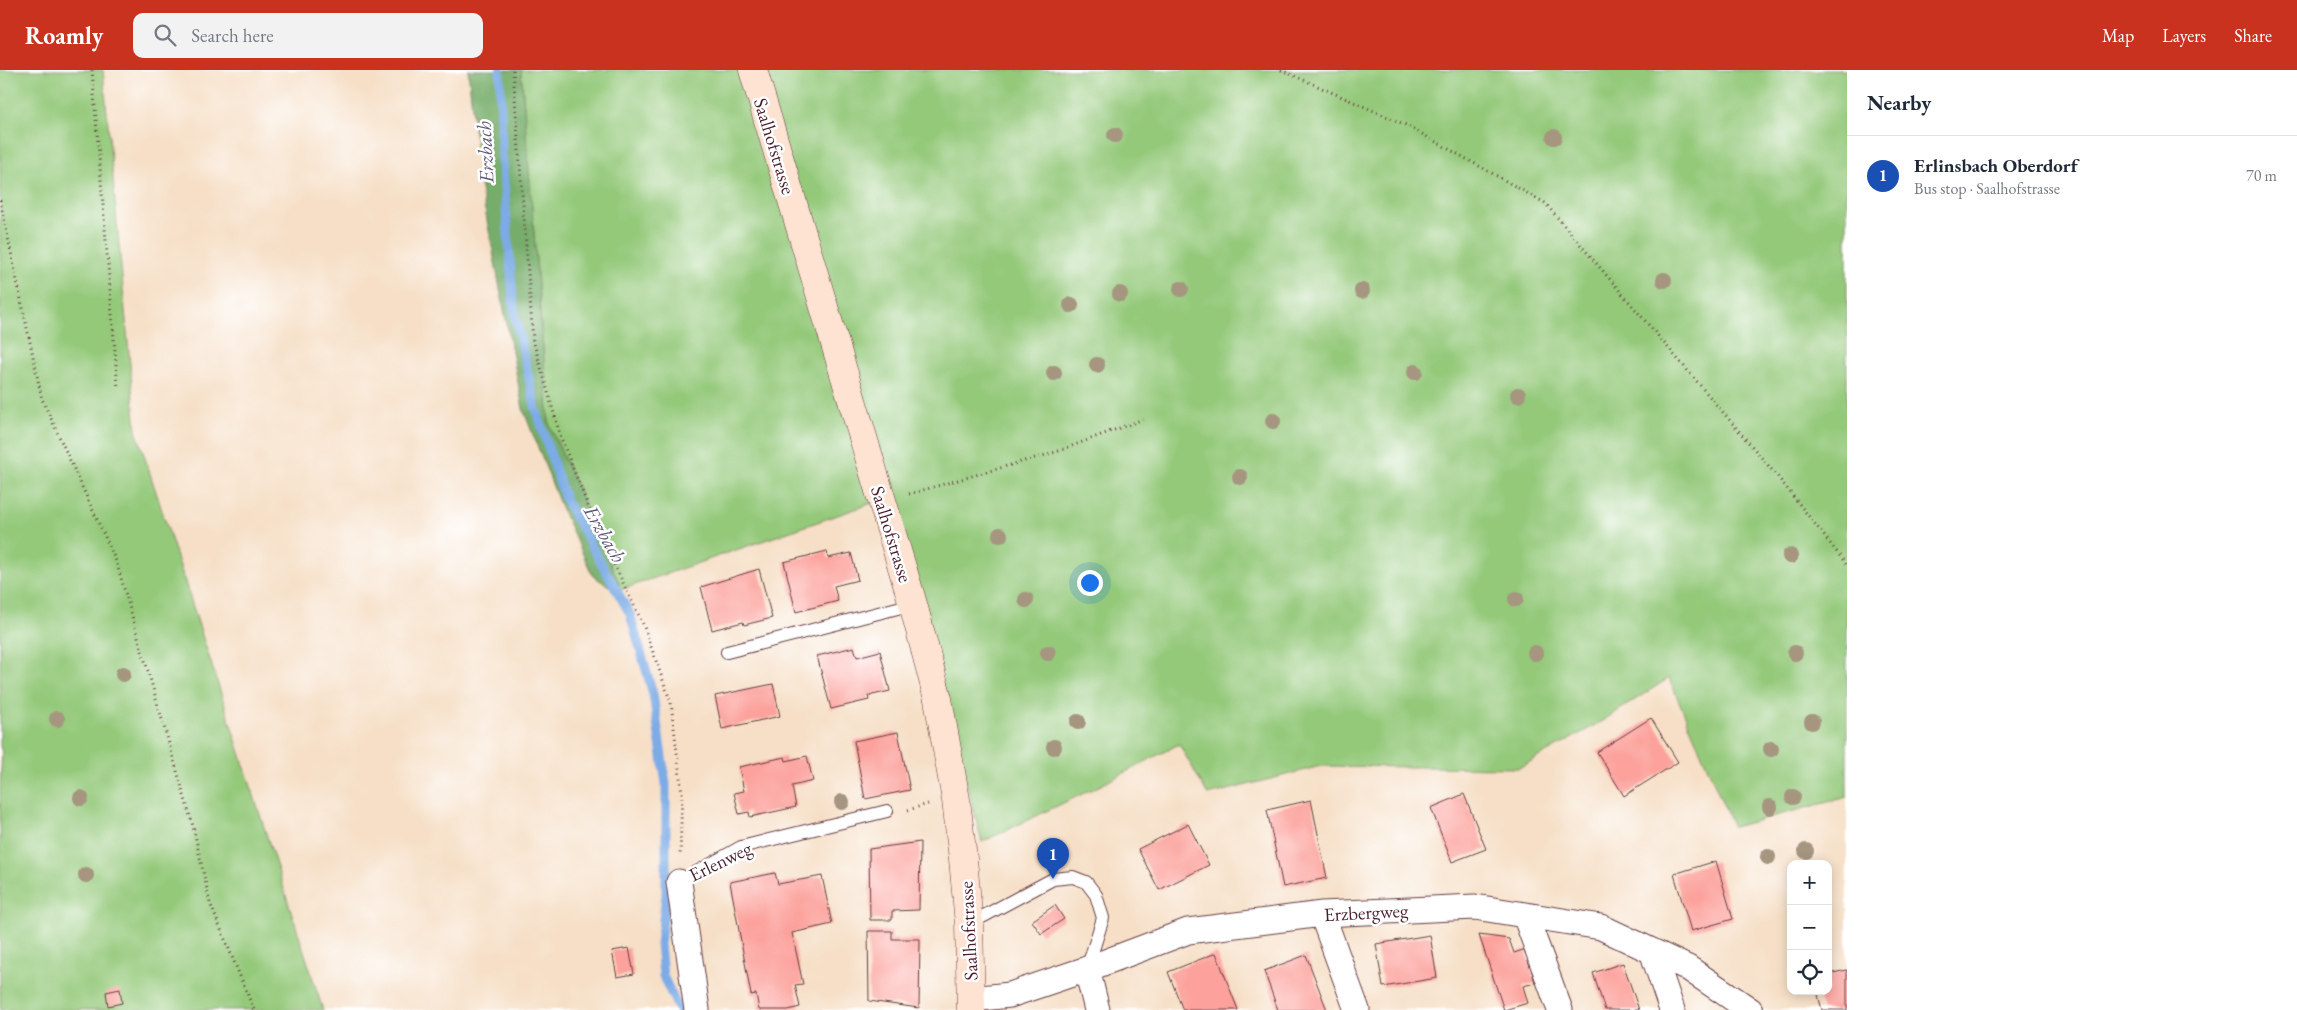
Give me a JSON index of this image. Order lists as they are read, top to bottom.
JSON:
{
  "streets": {
    "main road": ["Saalhofstrasse"],
    "street": ["Erlenweg", "Erzbergweg"]
  },
  "crossings": [
    ["Saalhofstrasse", "Erzbergweg"]
  ],
  "water": ["Erzbach"],
  "page": {
    "header": "Roamly",
    "search": "Search here",
    "nav": ["Map", "Layers", "Share"],
    "heading": "Nearby",
    "list": [
      {
        "mark": "1",
        "name": "Erlinsbach Oberdorf",
        "note": "Bus stop · Saalhofstrasse",
        "value": "70 m"
      }
    ],
    "pins": "1",
    "map_buttons": ["+", "−"]
  }
}
